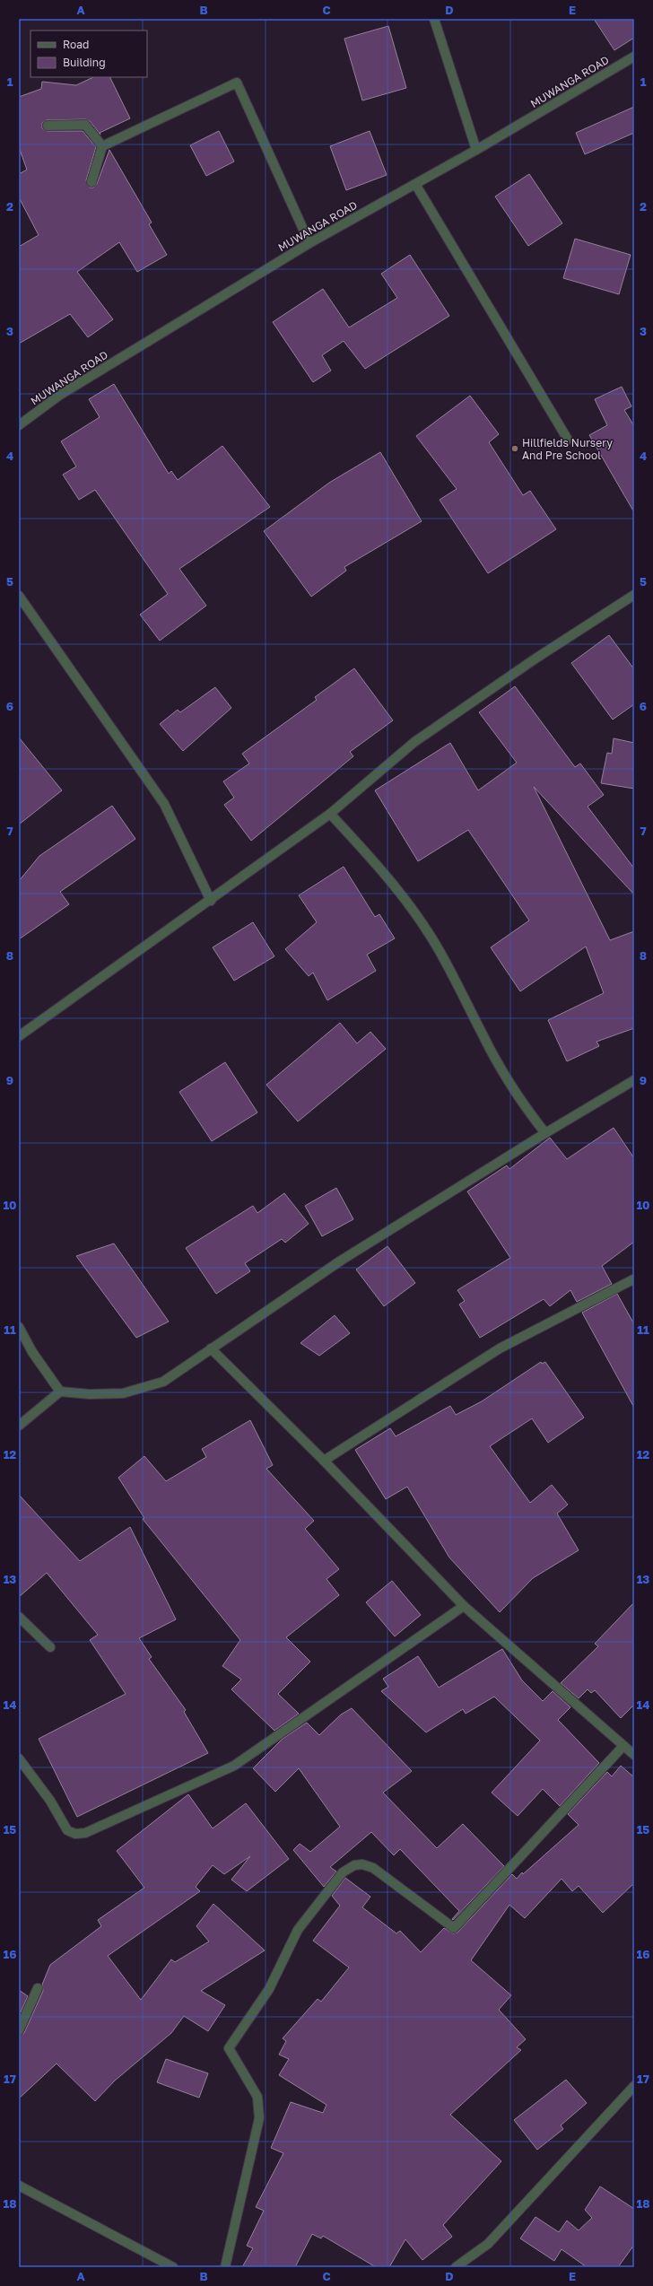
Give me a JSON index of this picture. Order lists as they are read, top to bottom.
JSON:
{
  "streets": {
    "street": ["MUWANGA ROAD"]
  },
  "places": ["Hillfields Nursery And Pre School"],
  "legend": ["Road", "Building"],
  "grid": {
    "columns": [
      "A",
      "B",
      "C",
      "D",
      "E"
    ],
    "rows": [
      "1",
      "2",
      "3",
      "4",
      "5",
      "6",
      "7",
      "8",
      "9",
      "10",
      "11",
      "12",
      "13",
      "14",
      "15",
      "16",
      "17",
      "18"
    ]
  }
}
